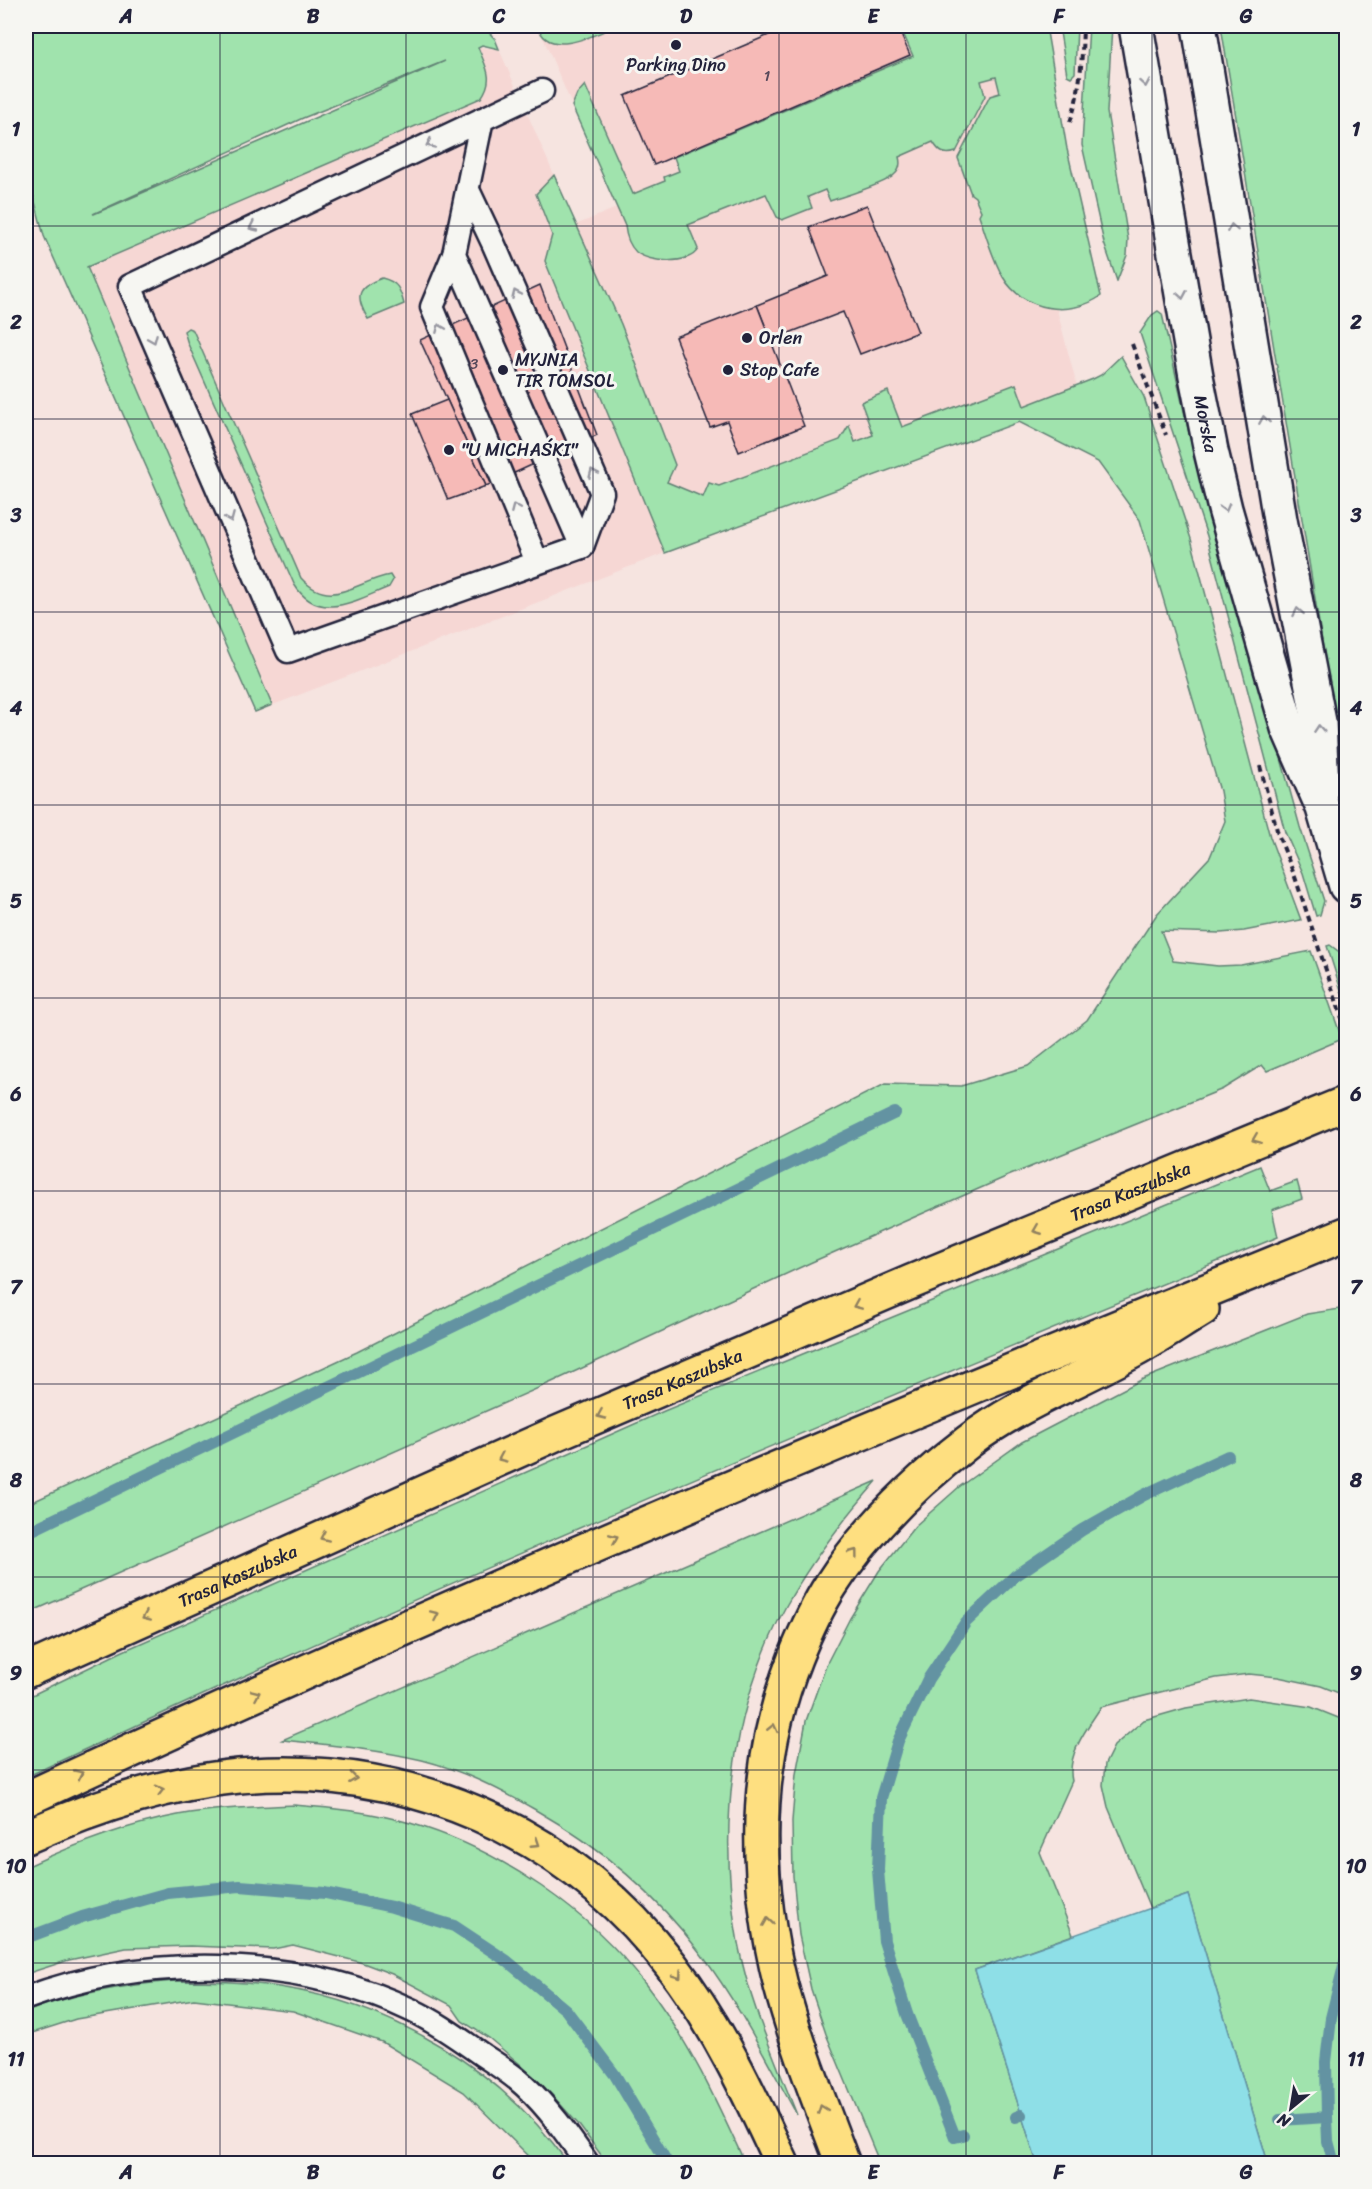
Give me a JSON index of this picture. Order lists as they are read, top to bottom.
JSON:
{
  "streets": {
    "highway": ["Trasa Kaszubska"],
    "main road": ["Morska"]
  },
  "places": [
    "Parking Dino",
    "Orlen",
    "MYJNIA TIR TOMSOL",
    "Stop Cafe",
    "\"U MICHAŚKI\""
  ],
  "house_numbers": ["1", "3"],
  "north": "bottom left",
  "grid": {
    "columns": [
      "A",
      "B",
      "C",
      "D",
      "E",
      "F",
      "G"
    ],
    "rows": [
      "1",
      "2",
      "3",
      "4",
      "5",
      "6",
      "7",
      "8",
      "9",
      "10",
      "11"
    ]
  }
}
